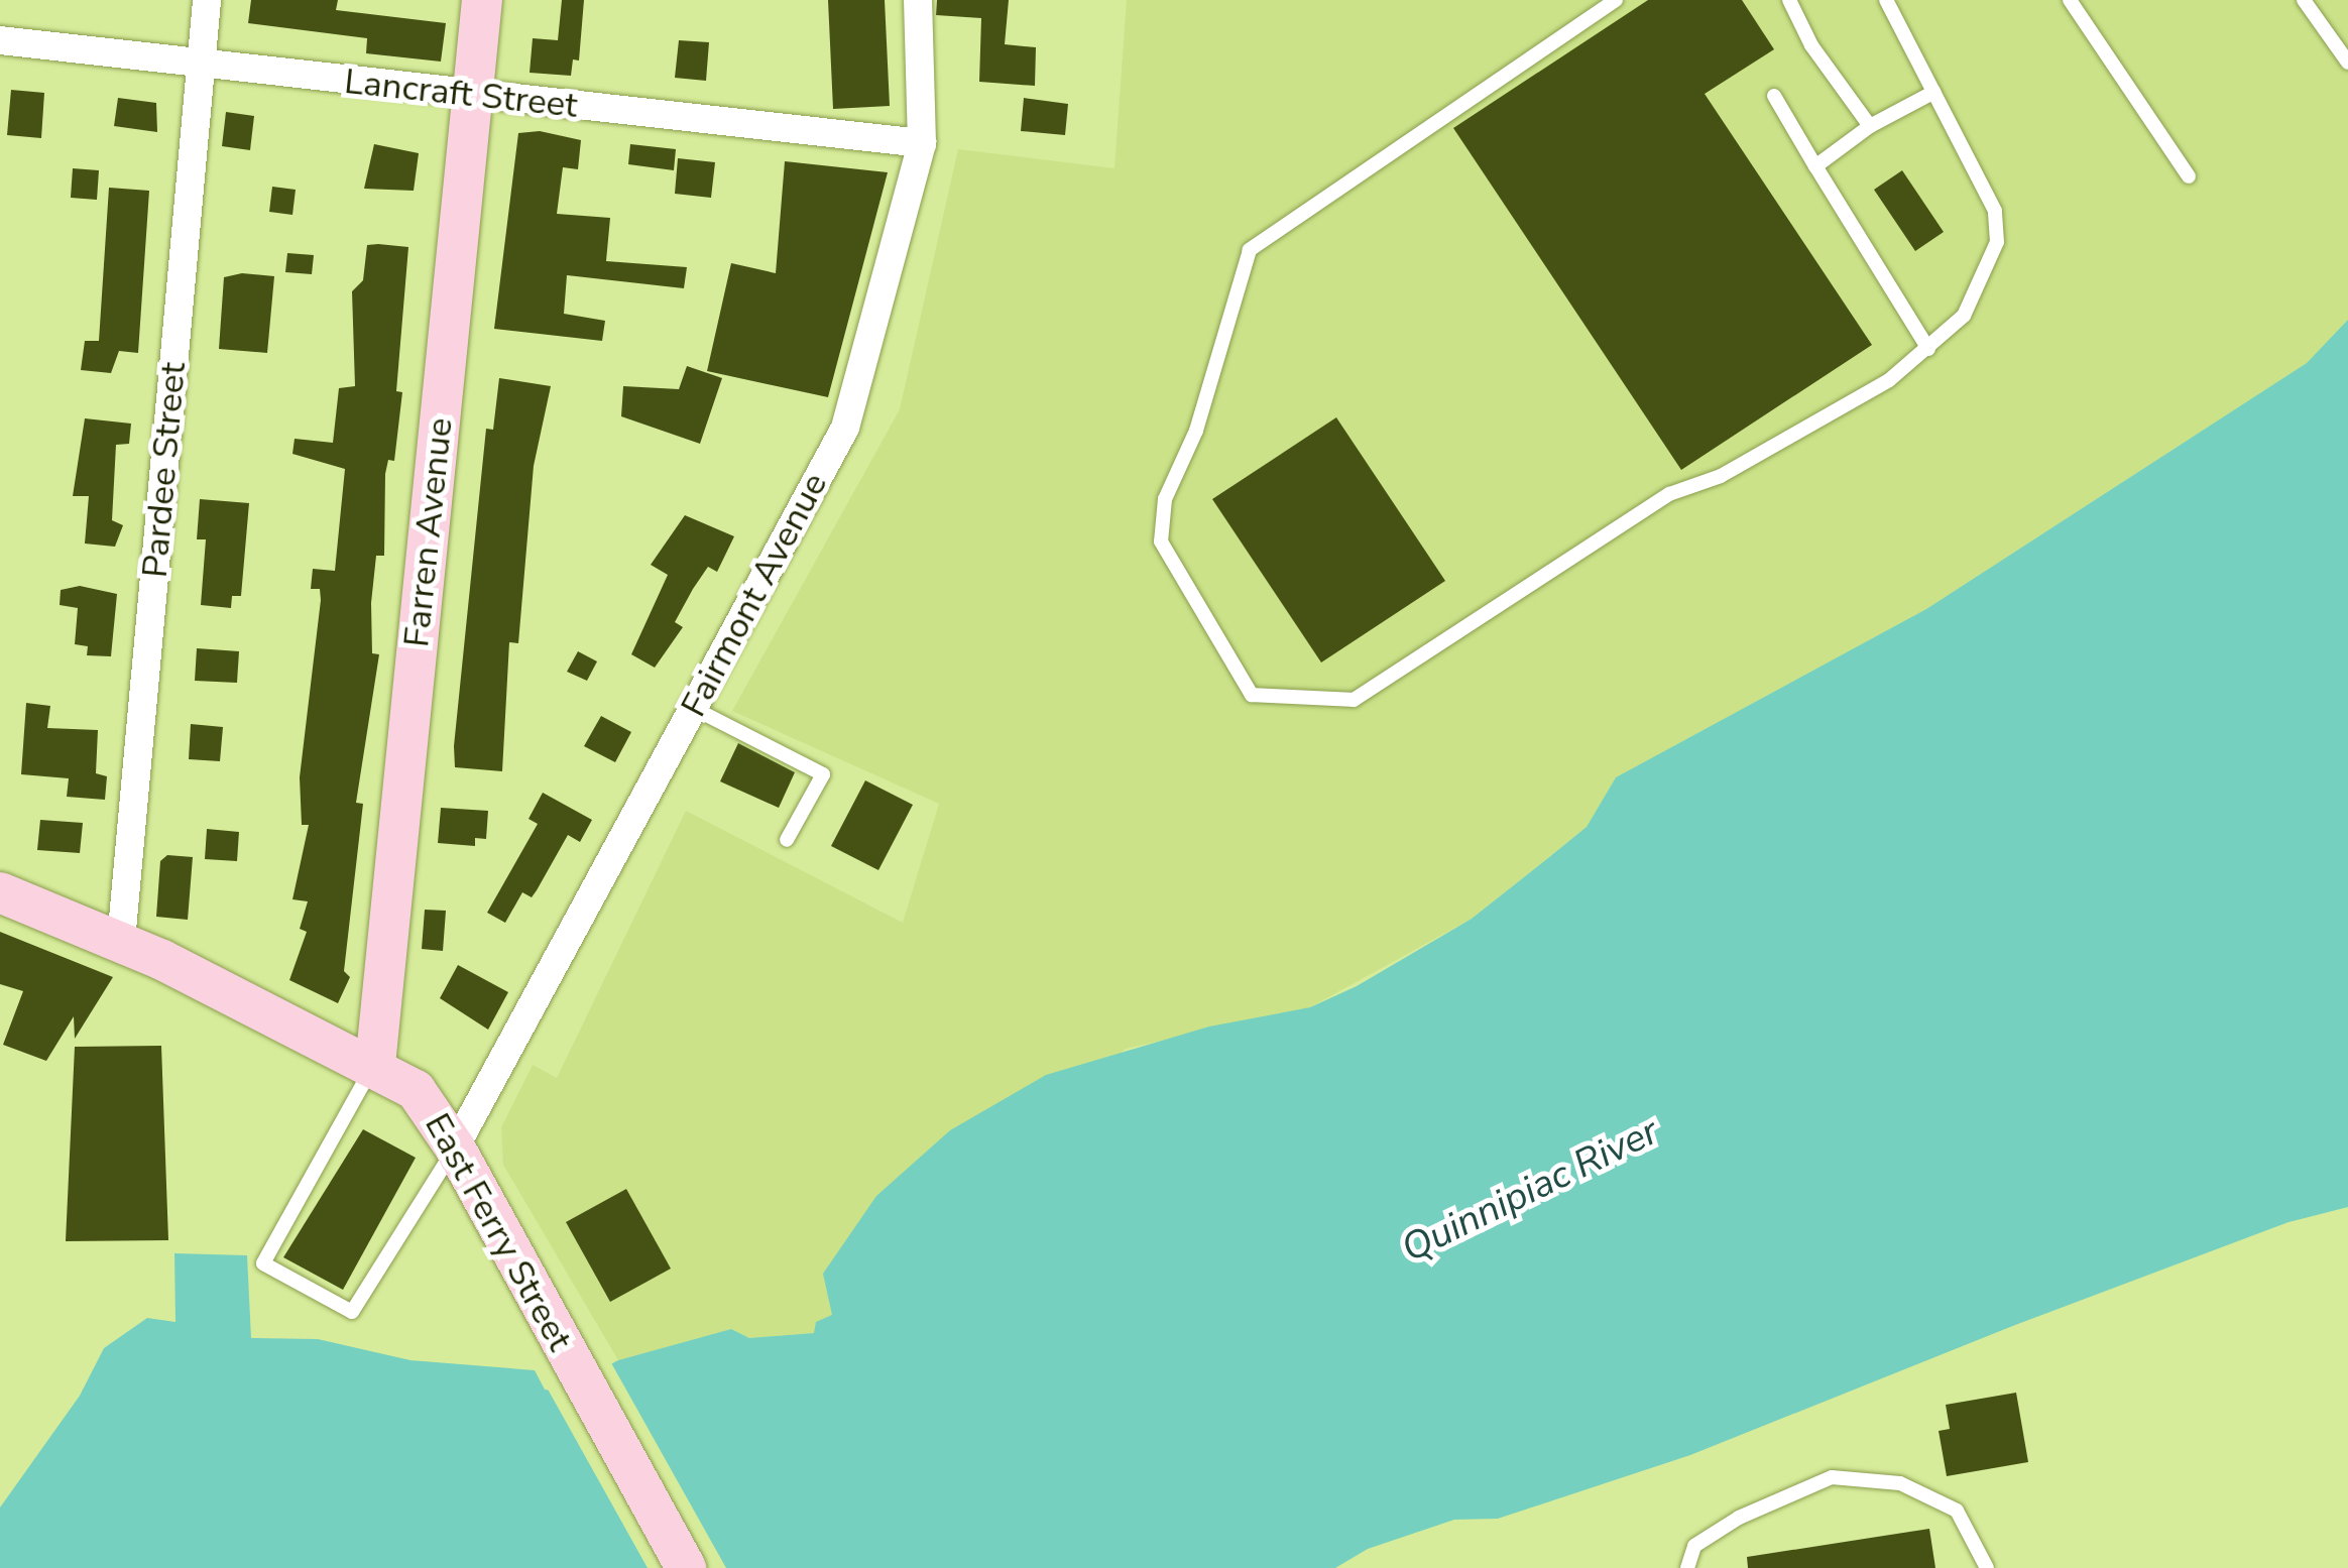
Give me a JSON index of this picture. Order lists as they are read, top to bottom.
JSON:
{
  "streets": {
    "main road": ["Farren Avenue", "East Ferry Street"],
    "street": ["Lancraft Street", "Pardee Street", "Fairmont Avenue"]
  },
  "crossings": [
    ["Lancraft Street", "Pardee Street"],
    ["Lancraft Street", "Farren Avenue"],
    ["Lancraft Street", "Fairmont Avenue"],
    ["Pardee Street", "East Ferry Street"],
    ["Farren Avenue", "East Ferry Street"],
    ["Fairmont Avenue", "East Ferry Street"]
  ],
  "water": ["Quinnipiac River"]
}
